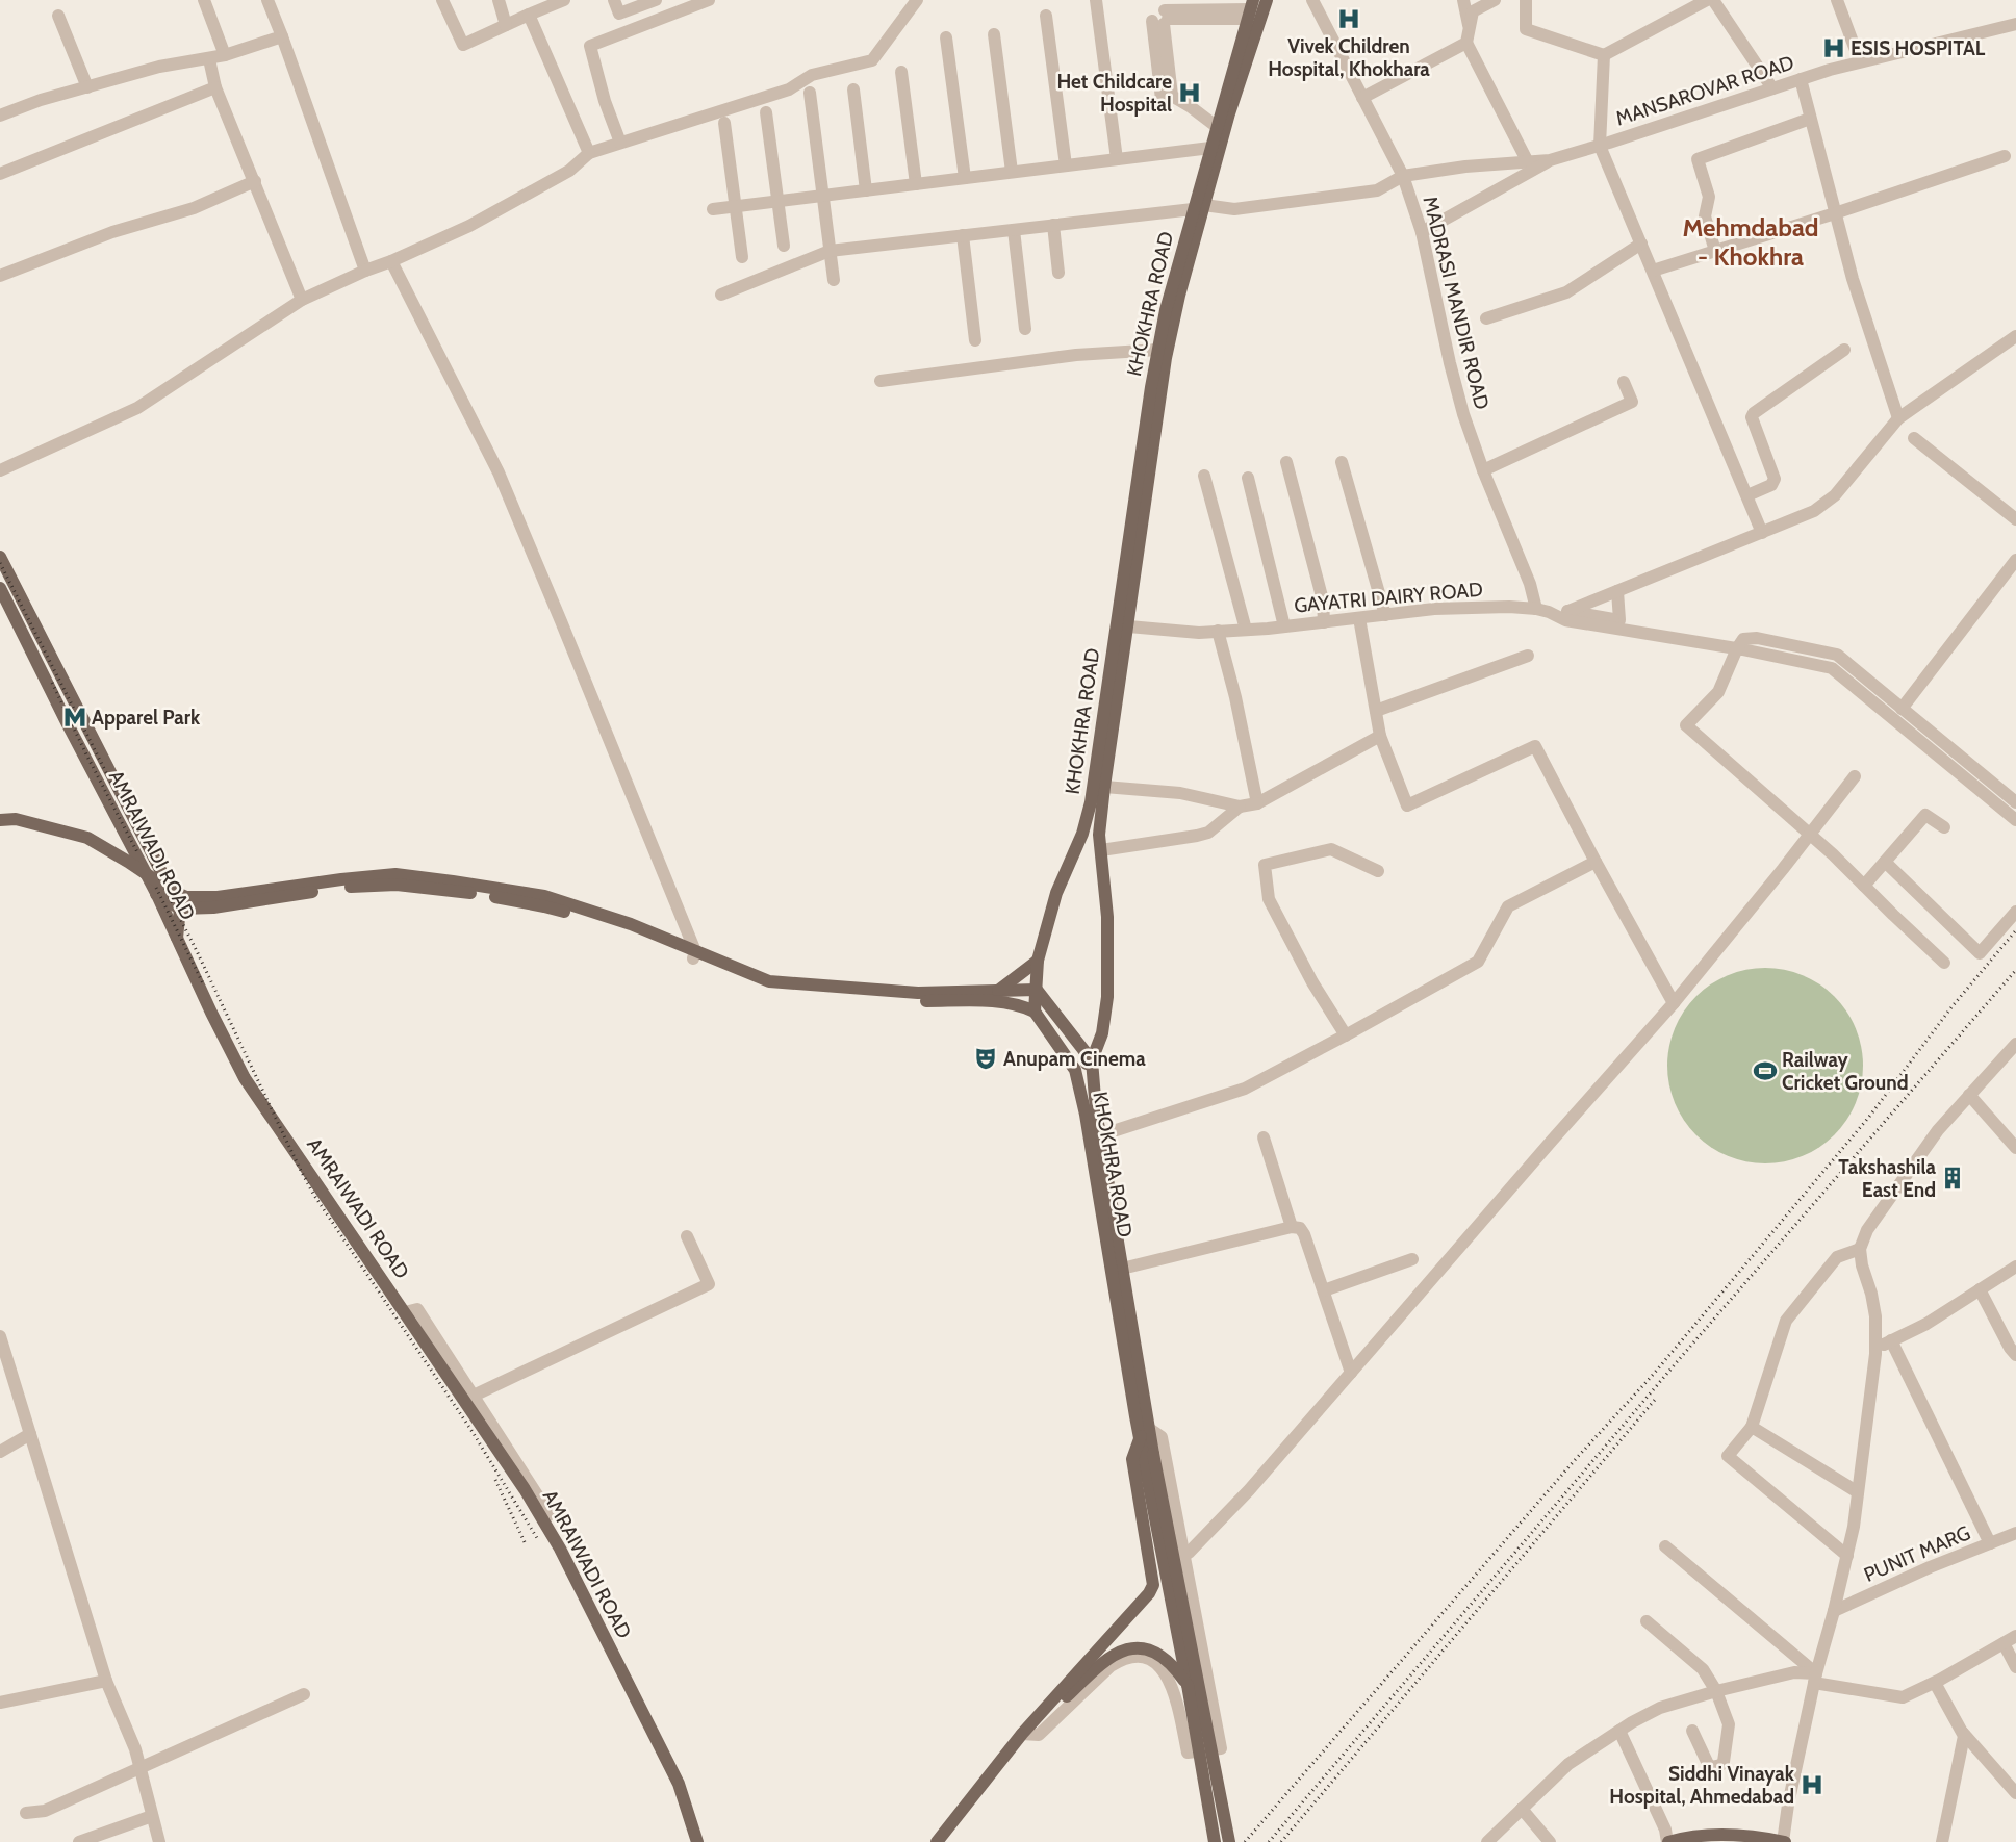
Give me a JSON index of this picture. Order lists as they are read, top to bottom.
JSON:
{
  "streets": {
    "main road": ["KHOKHRA ROAD", "AMRAIWADI ROAD"],
    "street": [
      "MANSAROVAR ROAD",
      "MADRASI MANDIR ROAD",
      "GAYATRI DAIRY ROAD",
      "PUNIT MARG"
    ]
  },
  "crossings": [
    ["MANSAROVAR ROAD", "MADRASI MANDIR ROAD"],
    ["MANSAROVAR ROAD", "KHOKHRA ROAD"],
    ["MADRASI MANDIR ROAD", "GAYATRI DAIRY ROAD"],
    ["KHOKHRA ROAD", "GAYATRI DAIRY ROAD"]
  ],
  "districts": ["Mehmdabad - Khokhra"],
  "places": {
    "hospital": [
      "Vivek Children Hospital, Khokhara",
      "ESIS HOSPITAL",
      "Het Childcare Hospital",
      "Siddhi Vinayak Hospital, Ahmedabad"
    ],
    "metro station": ["Apparel Park"],
    "theatre": ["Anupam Cinema"],
    "sports": ["Railway Cricket Ground"],
    "building": ["Takshashila East End"]
  }
}
